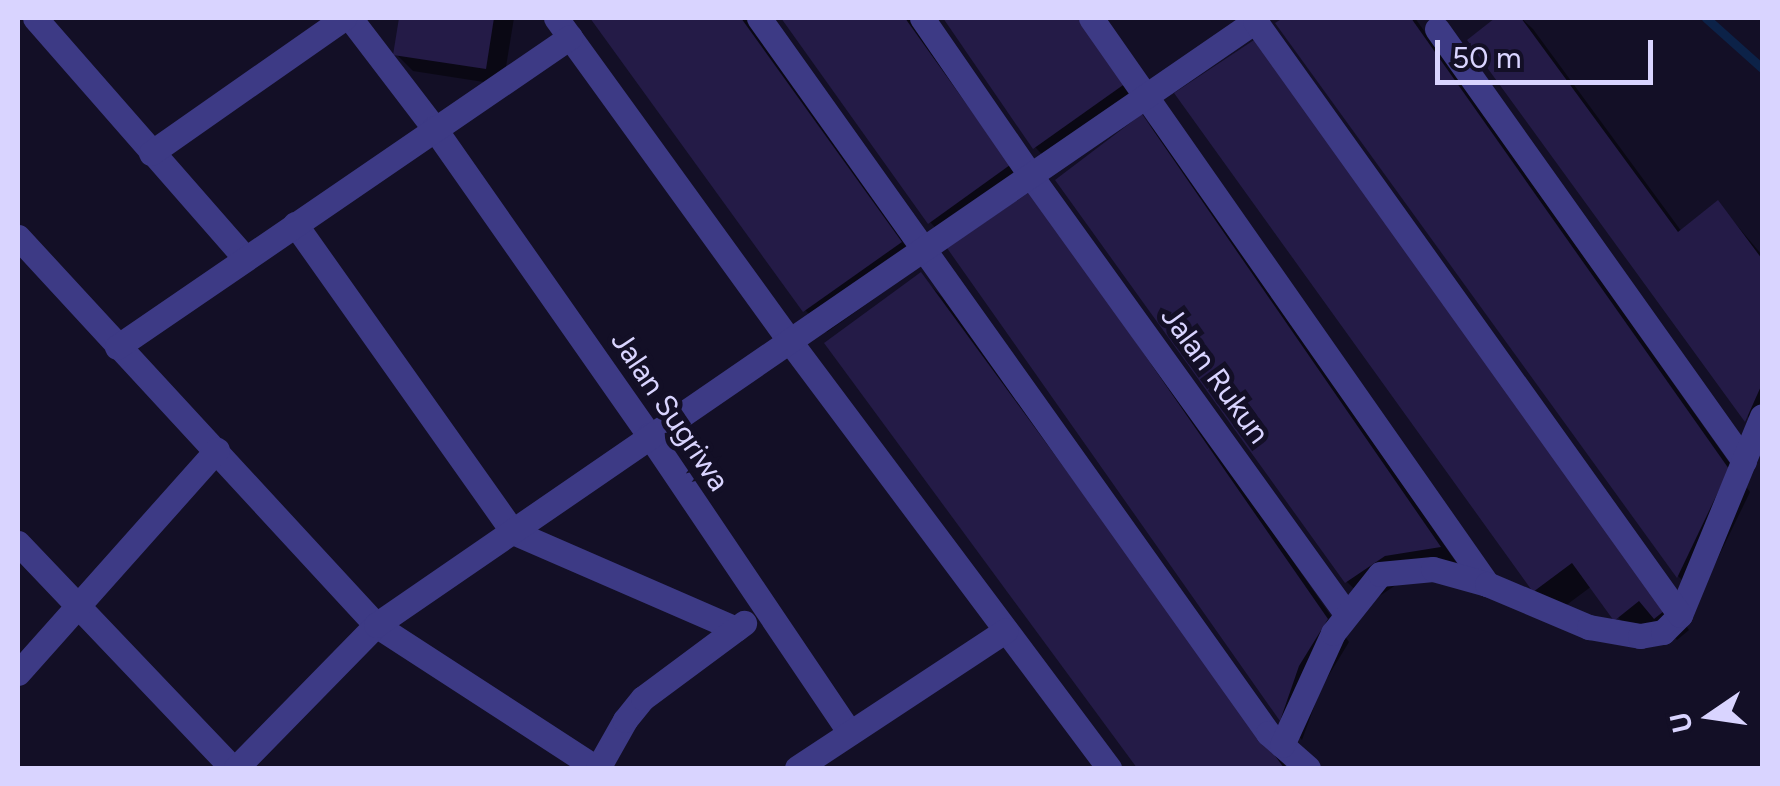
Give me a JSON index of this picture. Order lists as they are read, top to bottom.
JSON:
{
  "streets": {
    "street": ["Jalan Rukun", "Jalan Sugriwa"]
  },
  "scale_bar": "50 m",
  "north": "left"
}
